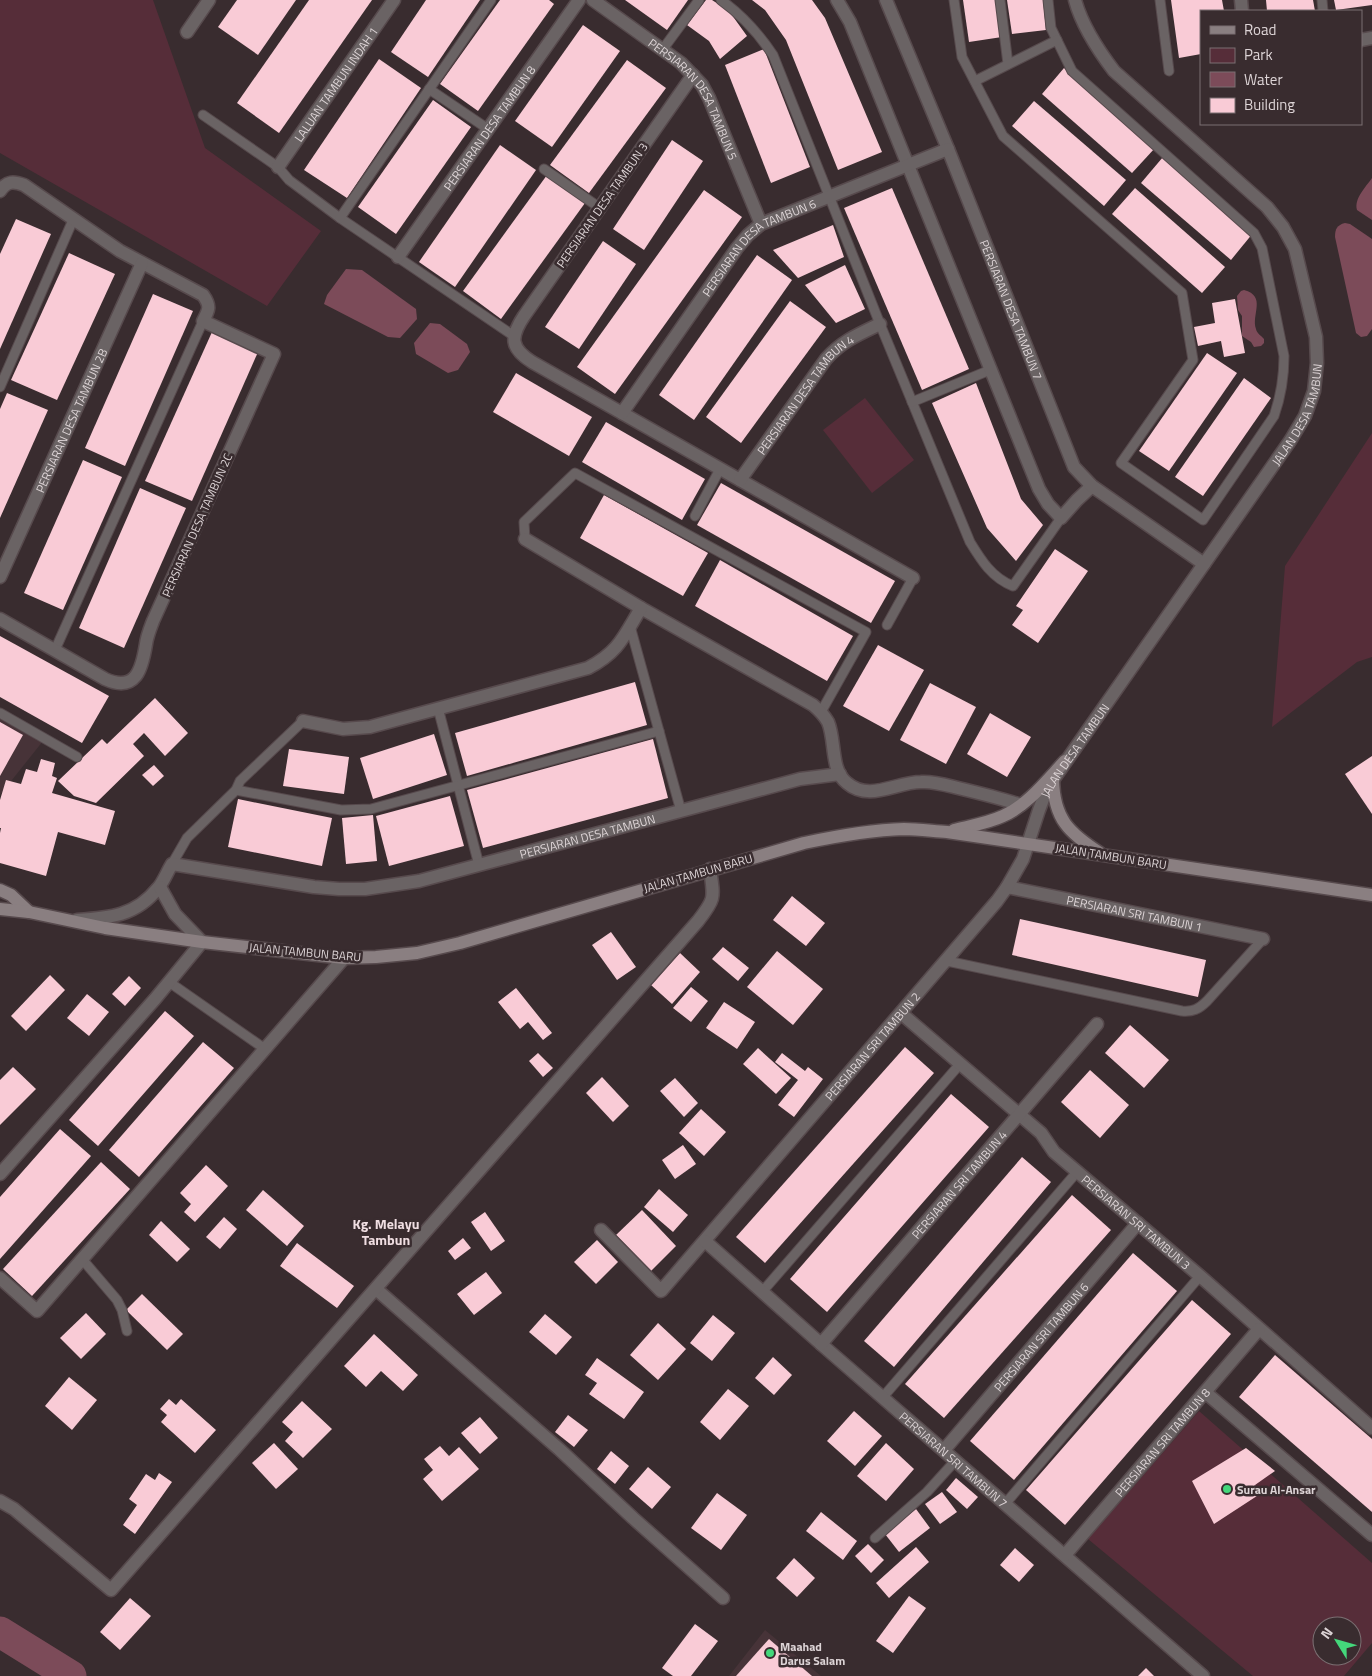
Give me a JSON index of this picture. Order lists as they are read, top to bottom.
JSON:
{
  "streets": {
    "main road": ["JALAN TAMBUN BARU"],
    "street": [
      "LALUAN TAMBUN INDAH 1",
      "PERSIARAN DESA TAMBUN 5",
      "PERSIARAN DESA TAMBUN 8",
      "PERSIARAN DESA TAMBUN 3",
      "PERSIARAN DESA TAMBUN 6",
      "PERSIARAN DESA TAMBUN 7",
      "PERSIARAN DESA TAMBUN 4",
      "JALAN DESA TAMBUN",
      "PERSIARAN DESA TAMBUN 2B",
      "PERSIARAN DESA TAMBUN 2C",
      "PERSIARAN DESA TAMBUN",
      "PERSIARAN SRI TAMBUN 1",
      "PERSIARAN SRI TAMBUN 2",
      "PERSIARAN SRI TAMBUN 4",
      "PERSIARAN SRI TAMBUN 3",
      "PERSIARAN SRI TAMBUN 6",
      "PERSIARAN SRI TAMBUN 8",
      "PERSIARAN SRI TAMBUN 7"
    ]
  },
  "crossings": [
    ["PERSIARAN DESA TAMBUN 5", "PERSIARAN DESA TAMBUN 3"],
    ["PERSIARAN DESA TAMBUN 5", "PERSIARAN DESA TAMBUN 6"],
    ["PERSIARAN DESA TAMBUN 6", "PERSIARAN DESA TAMBUN 7"],
    ["PERSIARAN DESA TAMBUN 7", "JALAN DESA TAMBUN"],
    ["JALAN DESA TAMBUN", "JALAN TAMBUN BARU"],
    ["JALAN DESA TAMBUN", "PERSIARAN SRI TAMBUN 2"],
    ["JALAN TAMBUN BARU", "PERSIARAN SRI TAMBUN 2"],
    ["PERSIARAN SRI TAMBUN 1", "PERSIARAN SRI TAMBUN 2"],
    ["PERSIARAN SRI TAMBUN 2", "PERSIARAN SRI TAMBUN 3"],
    ["PERSIARAN SRI TAMBUN 2", "PERSIARAN SRI TAMBUN 7"],
    ["PERSIARAN SRI TAMBUN 4", "PERSIARAN SRI TAMBUN 3"],
    ["PERSIARAN SRI TAMBUN 4", "PERSIARAN SRI TAMBUN 7"],
    ["PERSIARAN SRI TAMBUN 3", "PERSIARAN SRI TAMBUN 6"],
    ["PERSIARAN SRI TAMBUN 3", "PERSIARAN SRI TAMBUN 8"],
    ["PERSIARAN SRI TAMBUN 6", "PERSIARAN SRI TAMBUN 7"],
    ["PERSIARAN SRI TAMBUN 8", "PERSIARAN SRI TAMBUN 7"]
  ],
  "districts": ["Kg. Melayu Tambun"],
  "places": ["Surau Al-Ansar", "Maahad Darus Salam"],
  "legend": [
    "Road",
    "Park",
    "Water",
    "Building"
  ],
  "north": "top left"
}
